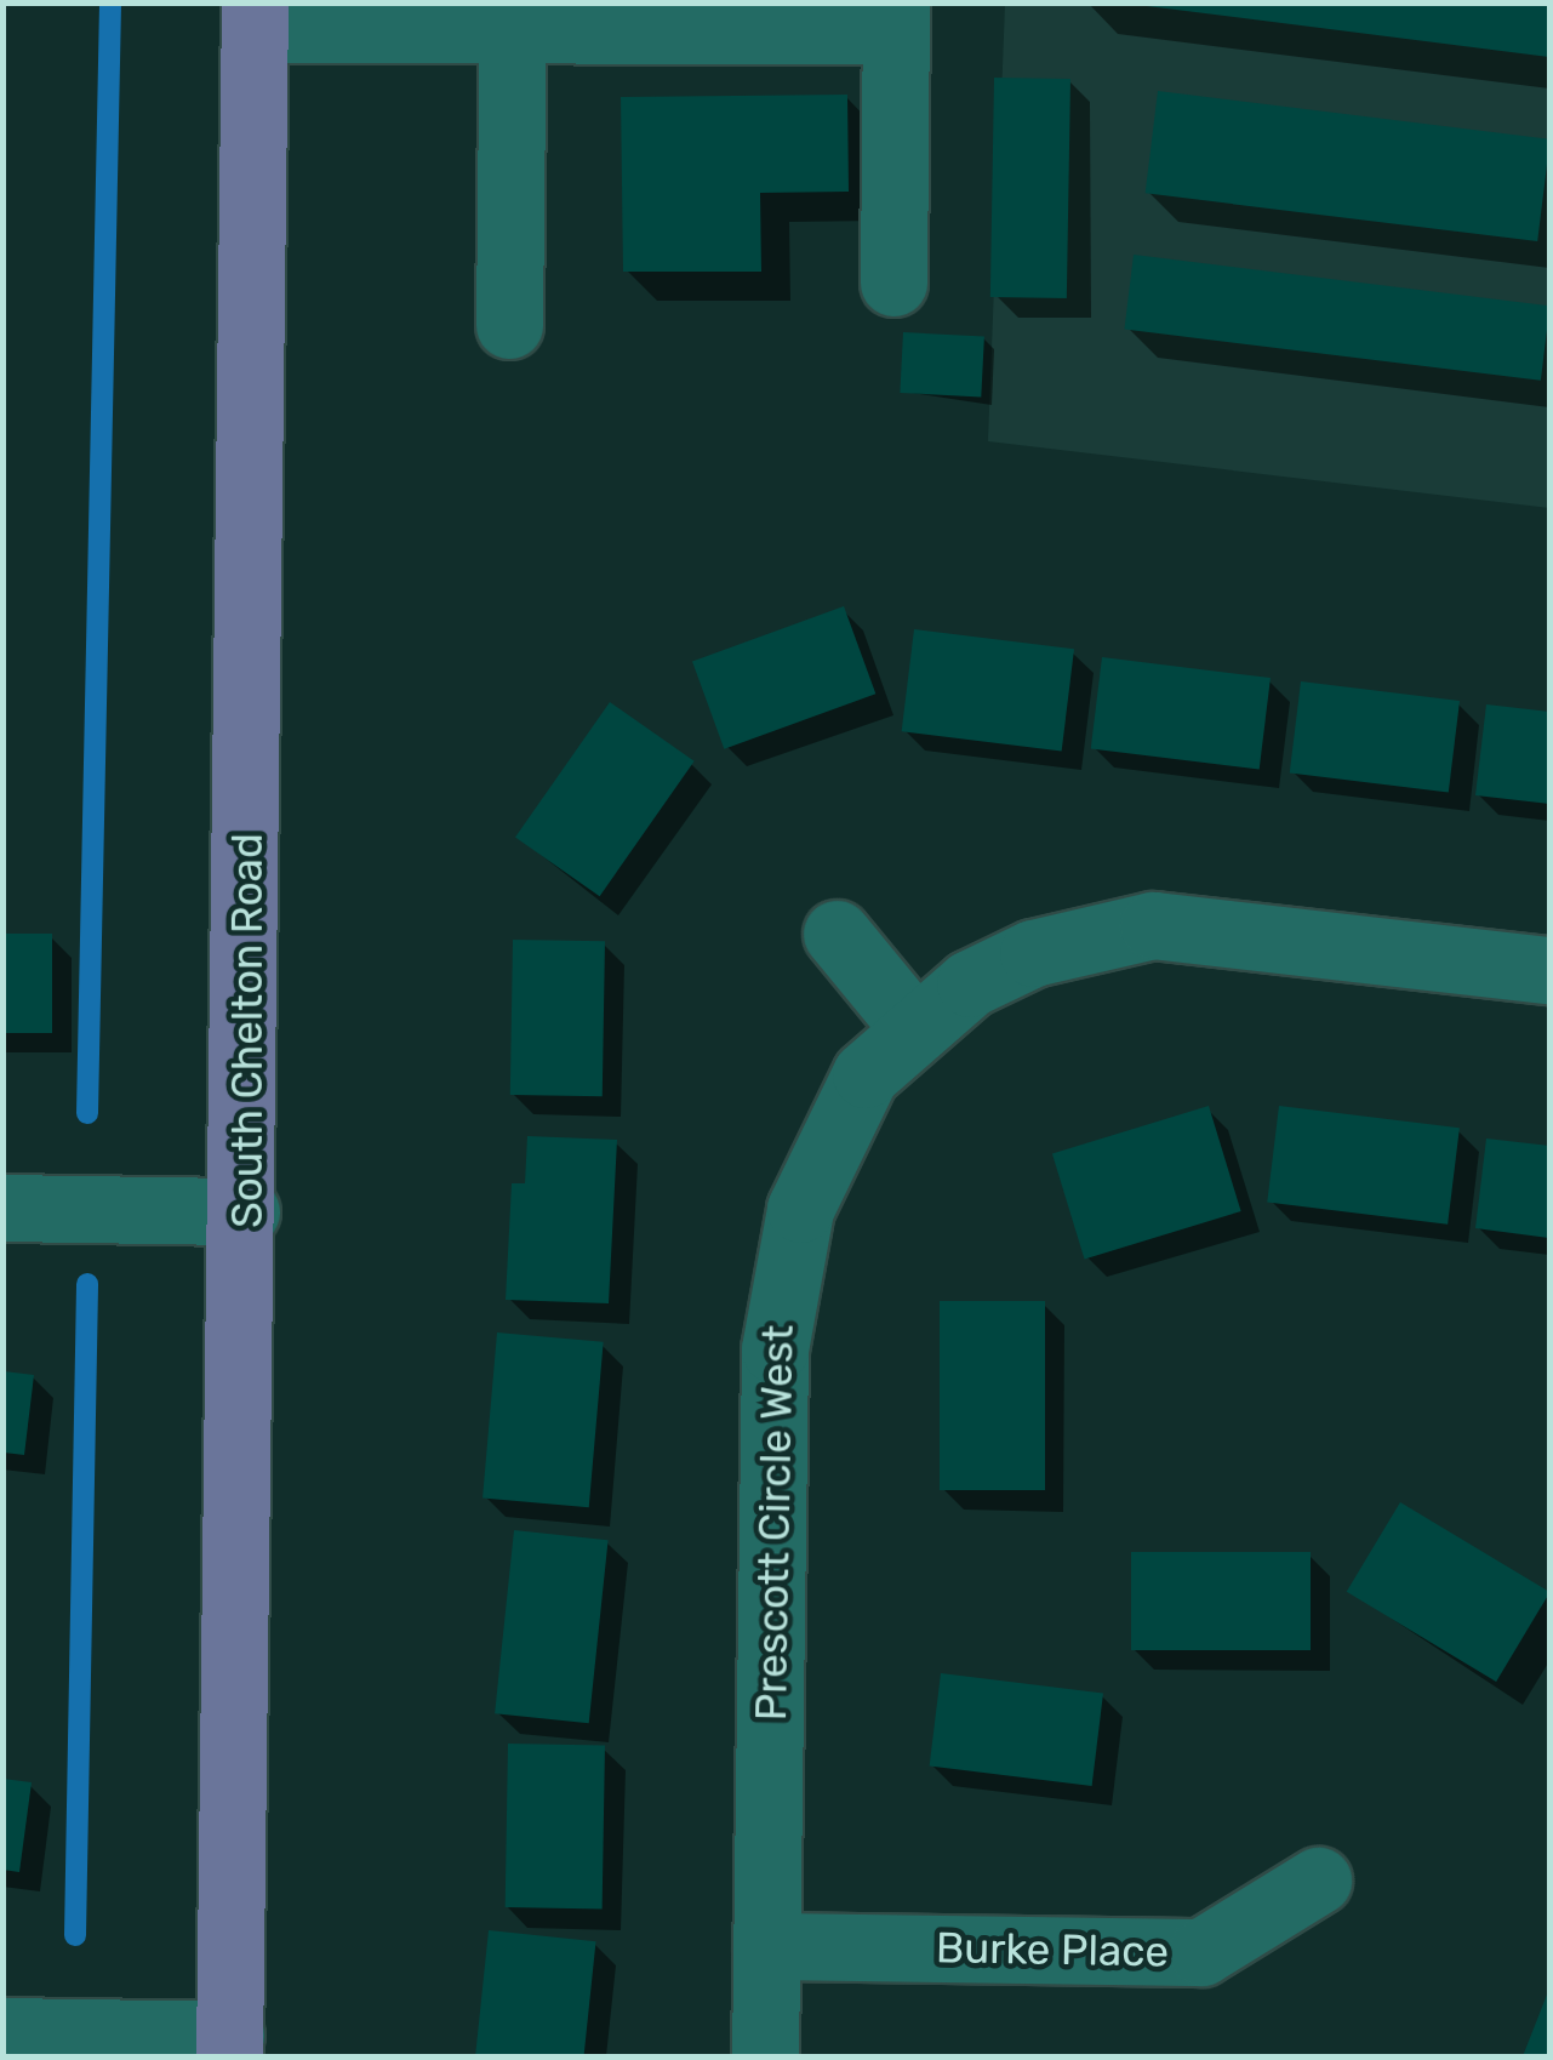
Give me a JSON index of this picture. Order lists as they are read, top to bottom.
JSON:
{
  "streets": {
    "main road": ["South Chelton Road"],
    "street": ["Prescott Circle West", "Burke Place"]
  },
  "crossings": [
    ["Prescott Circle West", "Burke Place"]
  ]
}
